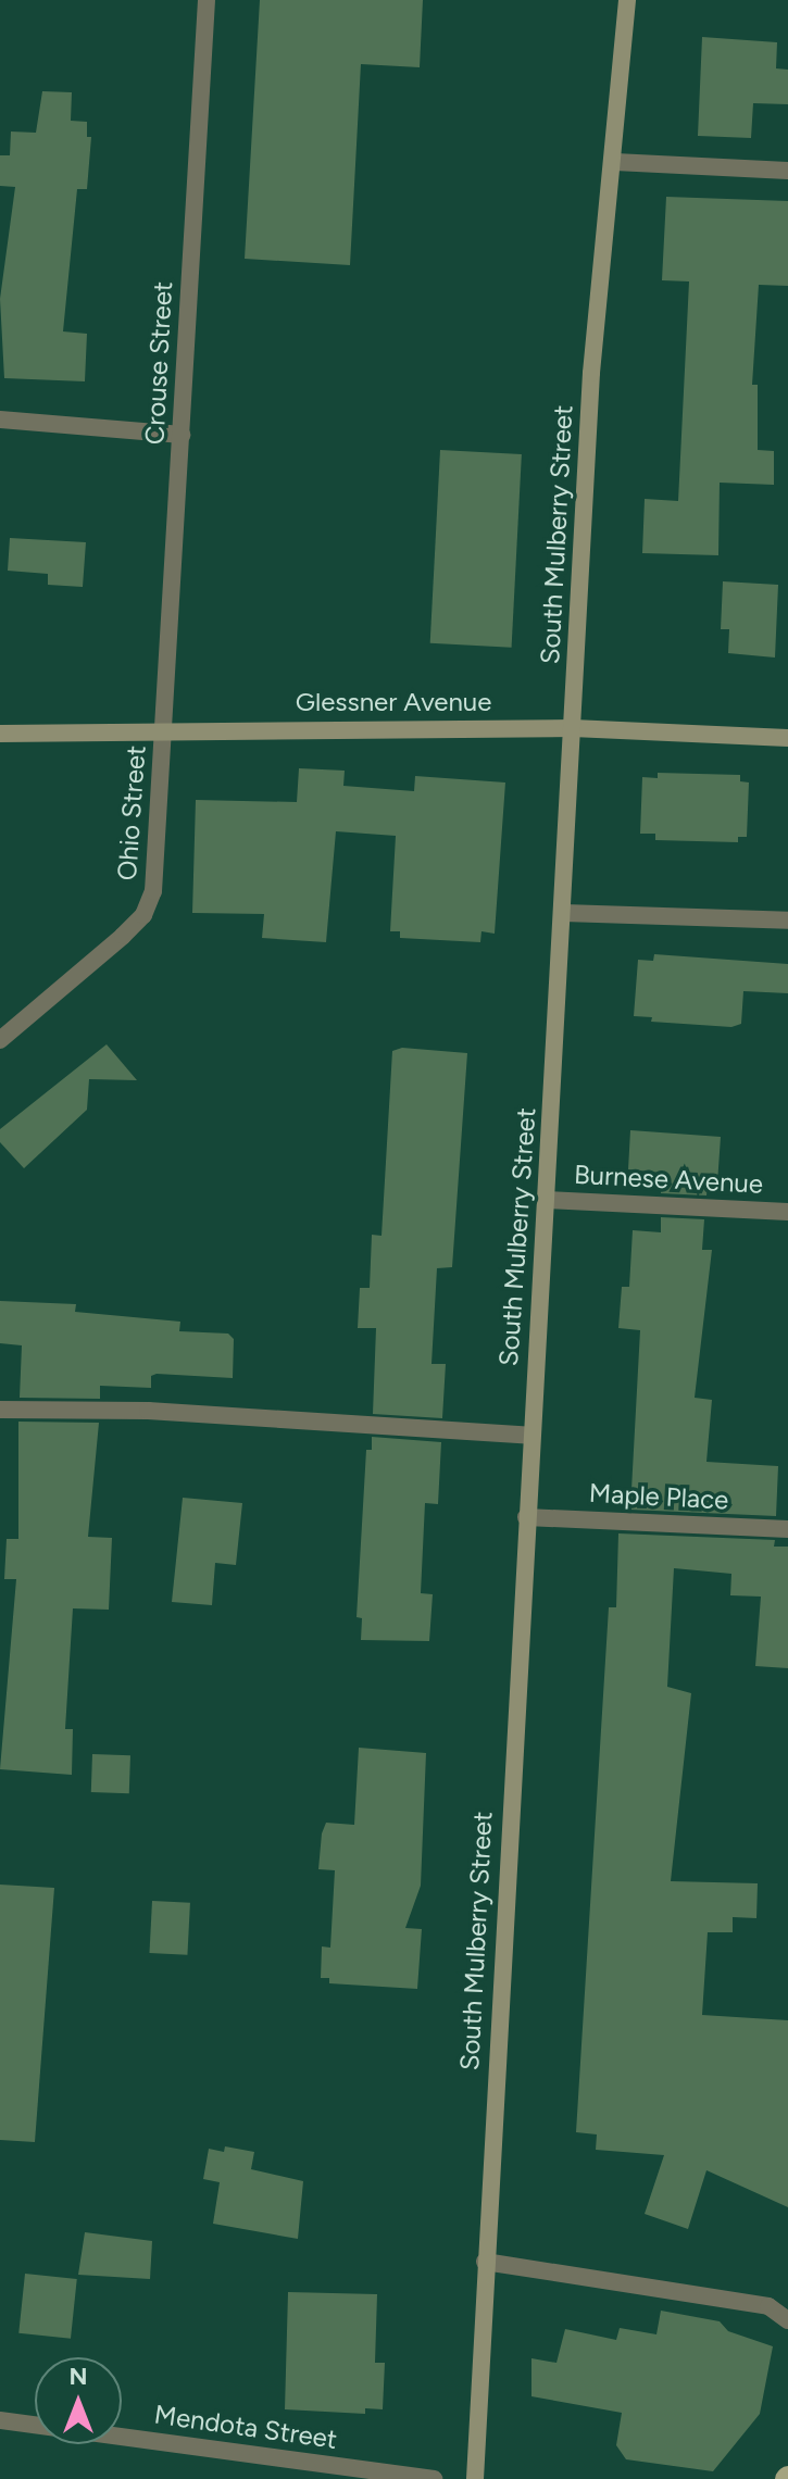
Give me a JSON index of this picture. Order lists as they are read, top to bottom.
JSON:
{
  "streets": {
    "street": [
      "Crouse Street",
      "South Mulberry Street",
      "Glessner Avenue",
      "Ohio Street",
      "Burnese Avenue",
      "Maple Place",
      "Mendota Street"
    ]
  },
  "crossings": [
    ["Crouse Street", "Glessner Avenue"],
    ["Crouse Street", "Ohio Street"],
    ["South Mulberry Street", "Glessner Avenue"],
    ["South Mulberry Street", "Burnese Avenue"],
    ["South Mulberry Street", "Maple Place"],
    ["Glessner Avenue", "Ohio Street"]
  ],
  "north": "top"
}
